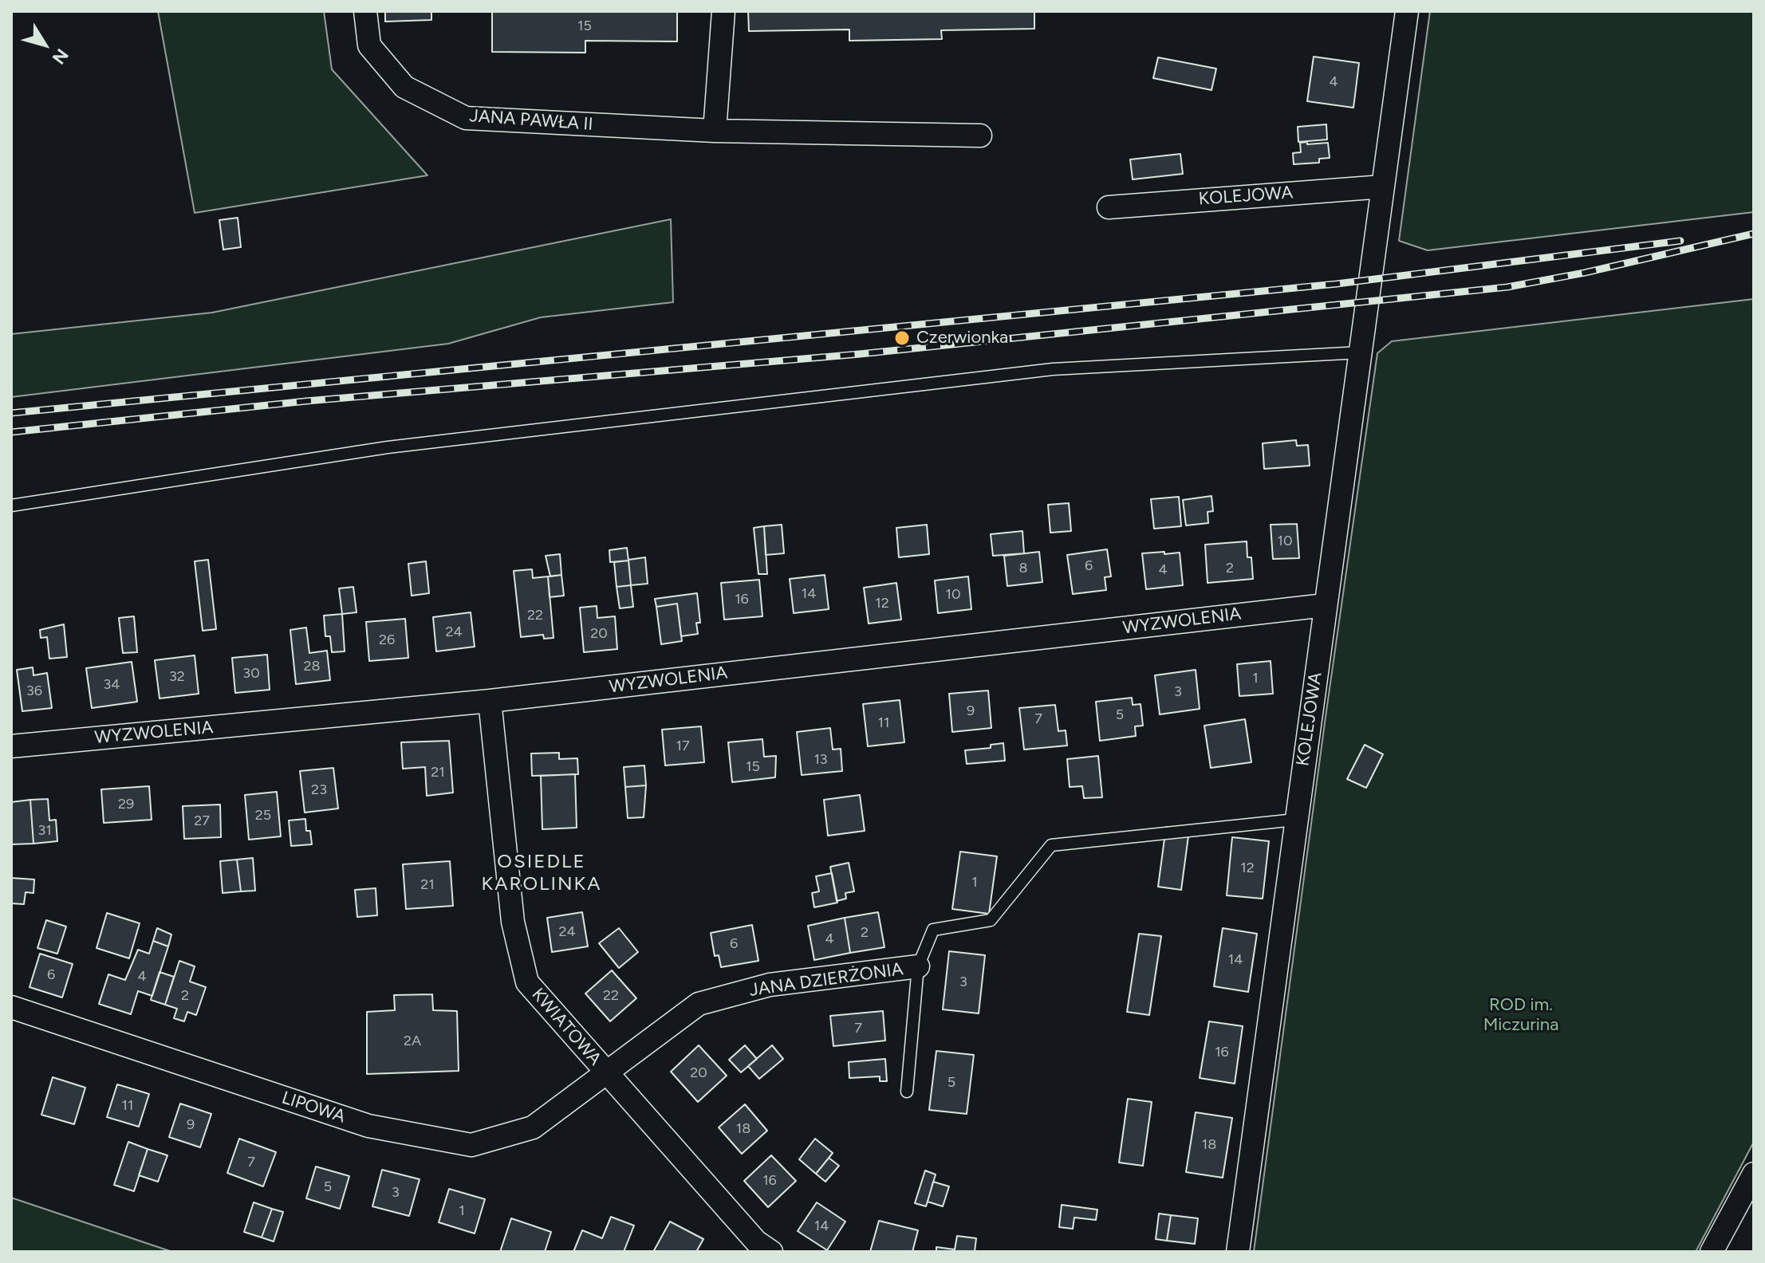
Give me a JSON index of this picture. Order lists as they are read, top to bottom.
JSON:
{
  "streets": {
    "street": [
      "JANA PAWŁA II",
      "KOLEJOWA",
      "WYZWOLENIA",
      "JANA DZIERŻONIA",
      "KWIATOWA",
      "LIPOWA"
    ]
  },
  "crossings": [
    ["KOLEJOWA", "WYZWOLENIA"],
    ["WYZWOLENIA", "KWIATOWA"],
    ["JANA DZIERŻONIA", "KWIATOWA"],
    ["JANA DZIERŻONIA", "LIPOWA"],
    ["KWIATOWA", "LIPOWA"]
  ],
  "districts": ["OSIEDLE KAROLINKA"],
  "parks": ["ROD im. Miczurina"],
  "places": ["Czerwionka"],
  "house_numbers": [
    "15",
    "4",
    "10",
    "6",
    "8",
    "2",
    "4",
    "14",
    "10",
    "16",
    "12",
    "22",
    "24",
    "20",
    "26",
    "28",
    "30",
    "32",
    "1",
    "34",
    "36",
    "3",
    "9",
    "5",
    "7",
    "11",
    "17",
    "13",
    "15",
    "21",
    "23",
    "29",
    "25",
    "27",
    "31",
    "12",
    "1",
    "21",
    "24",
    "2",
    "4",
    "6",
    "14",
    "6",
    "4",
    "3",
    "2",
    "22",
    "7",
    "2A",
    "16",
    "20",
    "5",
    "11",
    "9",
    "18",
    "18",
    "7",
    "16",
    "5",
    "3",
    "1",
    "14"
  ],
  "north": "bottom right"
}
